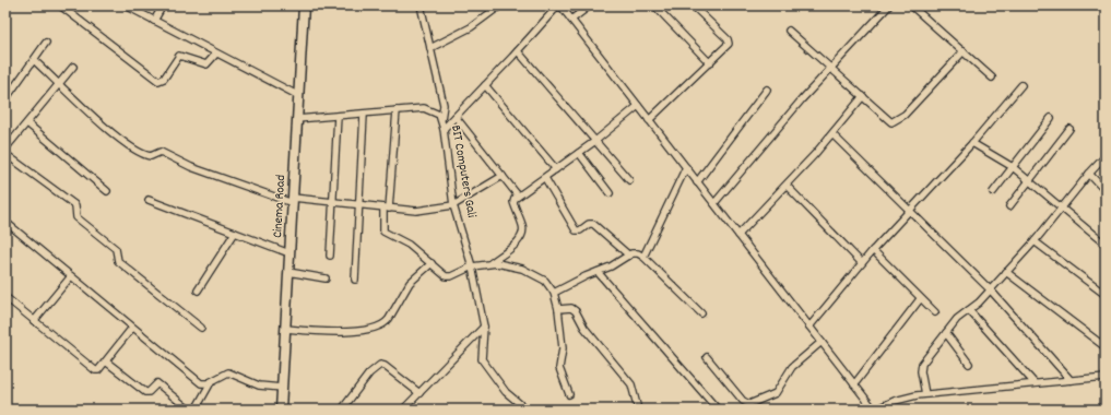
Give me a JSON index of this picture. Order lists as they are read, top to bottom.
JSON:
{
  "streets": {
    "street": ["BIT Computers Gali", "Cinema Road"]
  },
  "crossings": [
    ["BIT Computers Gali", "Cinema Road"]
  ]
}
